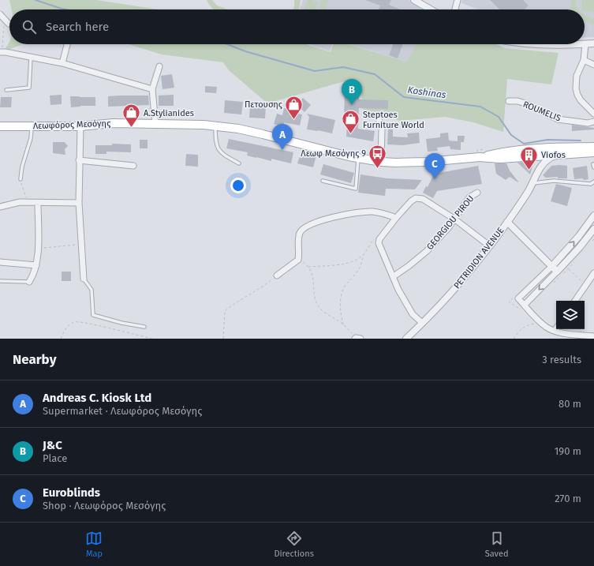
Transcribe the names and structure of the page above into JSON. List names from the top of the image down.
{
  "streets": {
    "main road": ["Λεωφόρος Μεσόγης"],
    "street": ["ROUMELIS", "GEORGIOU PIROU", "PETRIDION AVENUE"]
  },
  "crossings": [
    ["Λεωφόρος Μεσόγης", "PETRIDION AVENUE"]
  ],
  "water": ["Koshinas"],
  "places": {
    "shop": ["Πετουσης", "A.Stylianides", "Steptoes Furniture World"],
    "bus stop": ["Λεωφ Μεσόγης 9"],
    "building": ["Viofos"]
  },
  "page": {
    "search": "Search here",
    "pins": ["B", "A", "C"],
    "heading": ["Nearby", "3 results"],
    "list": [
      {
        "mark": "A",
        "name": "Andreas C. Kiosk Ltd",
        "note": "Supermarket · Λεωφόρος Μεσόγης",
        "value": "80 m"
      },
      {
        "mark": "B",
        "name": "J&C",
        "note": "Place",
        "value": "190 m"
      },
      {
        "mark": "C",
        "name": "Euroblinds",
        "note": "Shop · Λεωφόρος Μεσόγης",
        "value": "270 m"
      }
    ],
    "nav": ["Map", "Directions", "Saved"]
  }
}
